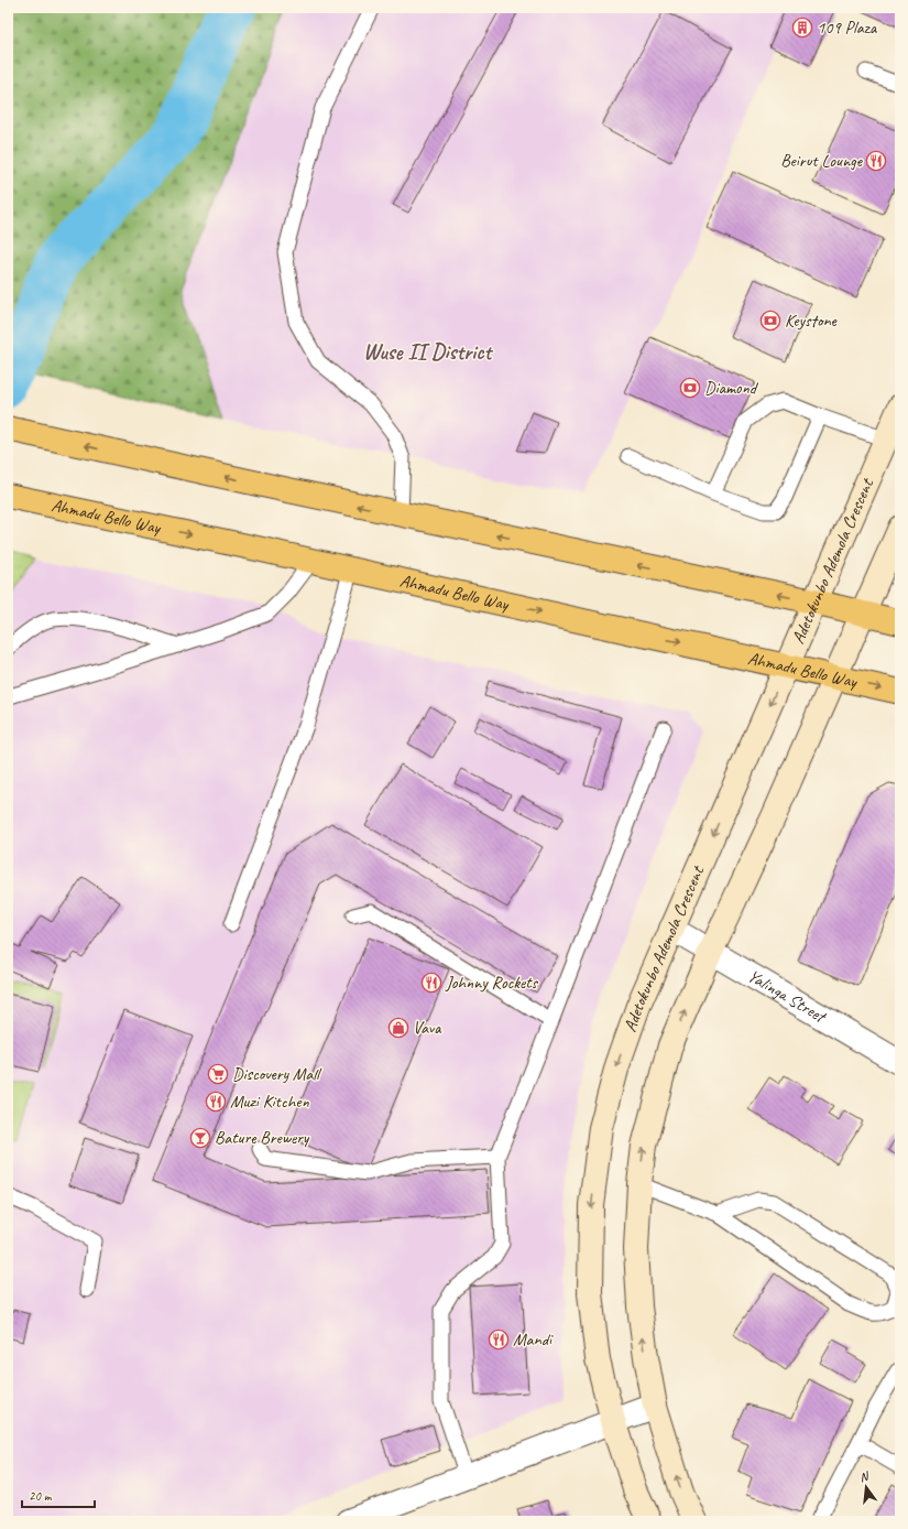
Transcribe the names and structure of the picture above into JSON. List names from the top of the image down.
{
  "streets": {
    "main road": ["Ahmadu Bello Way", "Adetokunbo Ademola Crescent"],
    "street": ["Yalinga Street"]
  },
  "crossings": [
    ["Ahmadu Bello Way", "Adetokunbo Ademola Crescent"],
    ["Adetokunbo Ademola Crescent", "Yalinga Street"]
  ],
  "districts": ["Wuse II District"],
  "places": {
    "building": ["109 Plaza"],
    "restaurant": [
      "Beirut Lounge",
      "Johnny Rockets",
      "Muzi Kitchen",
      "Mandi"
    ],
    "bank": ["Keystone", "Diamond"],
    "shop": ["Vava"],
    "supermarket": ["Discovery Mall"],
    "bar": ["Bature Brewery"]
  },
  "scale_bar": "20 m",
  "north": "top"
}
